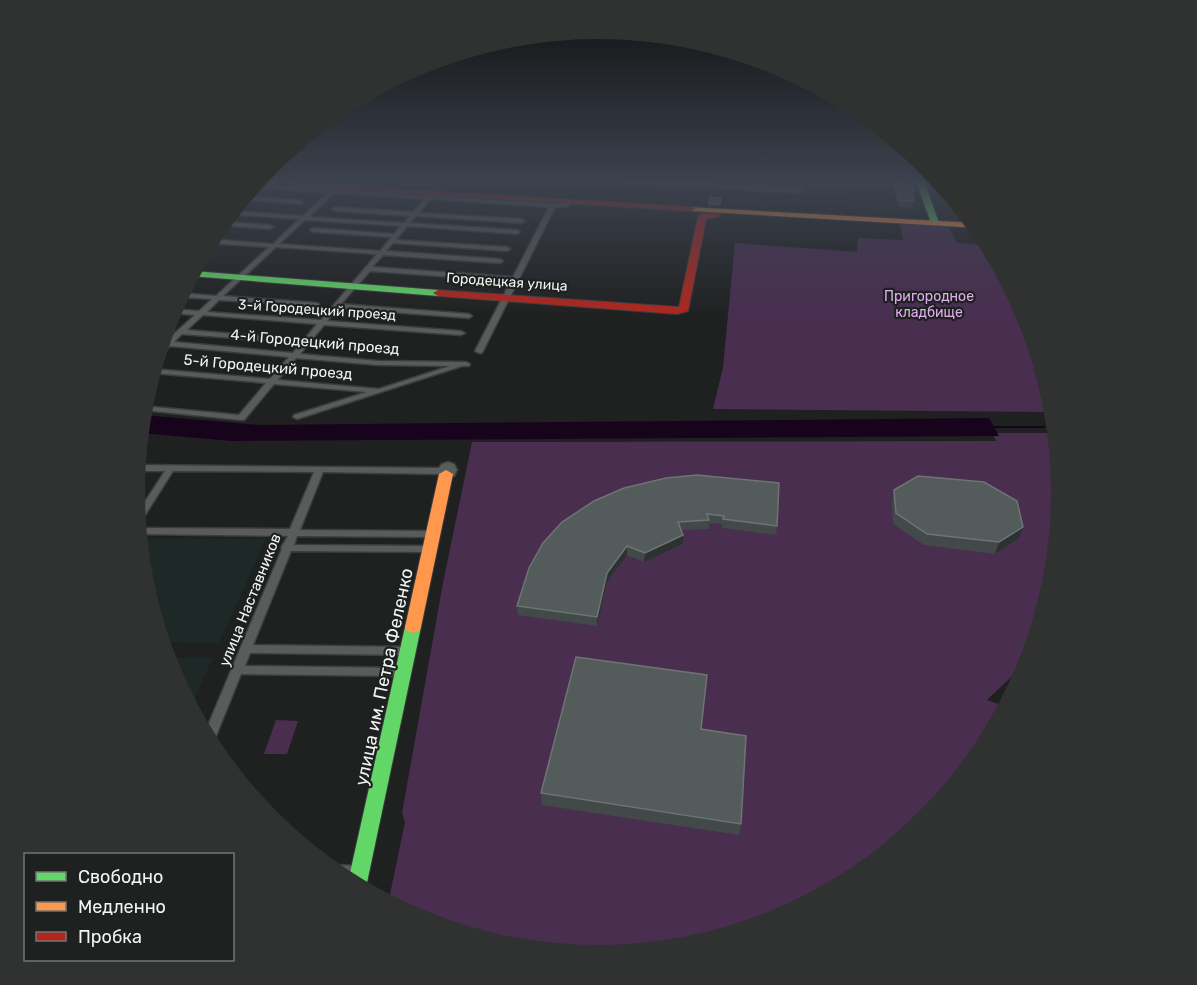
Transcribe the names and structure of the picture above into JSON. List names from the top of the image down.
{
  "streets": {
    "street": [
      "Городецкая улица",
      "3-й Городецкий проезд",
      "4-й Городецкий проезд",
      "5-й Городецкий проезд",
      "улица Наставников",
      "улица им. Петра Феленко"
    ]
  },
  "crossings": [
    ["4-й Городецкий проезд", "5-й Городецкий проезд"]
  ],
  "parks": ["Пригородное кладбище"],
  "legend": ["Свободно", "Медленно", "Пробка"]
}
